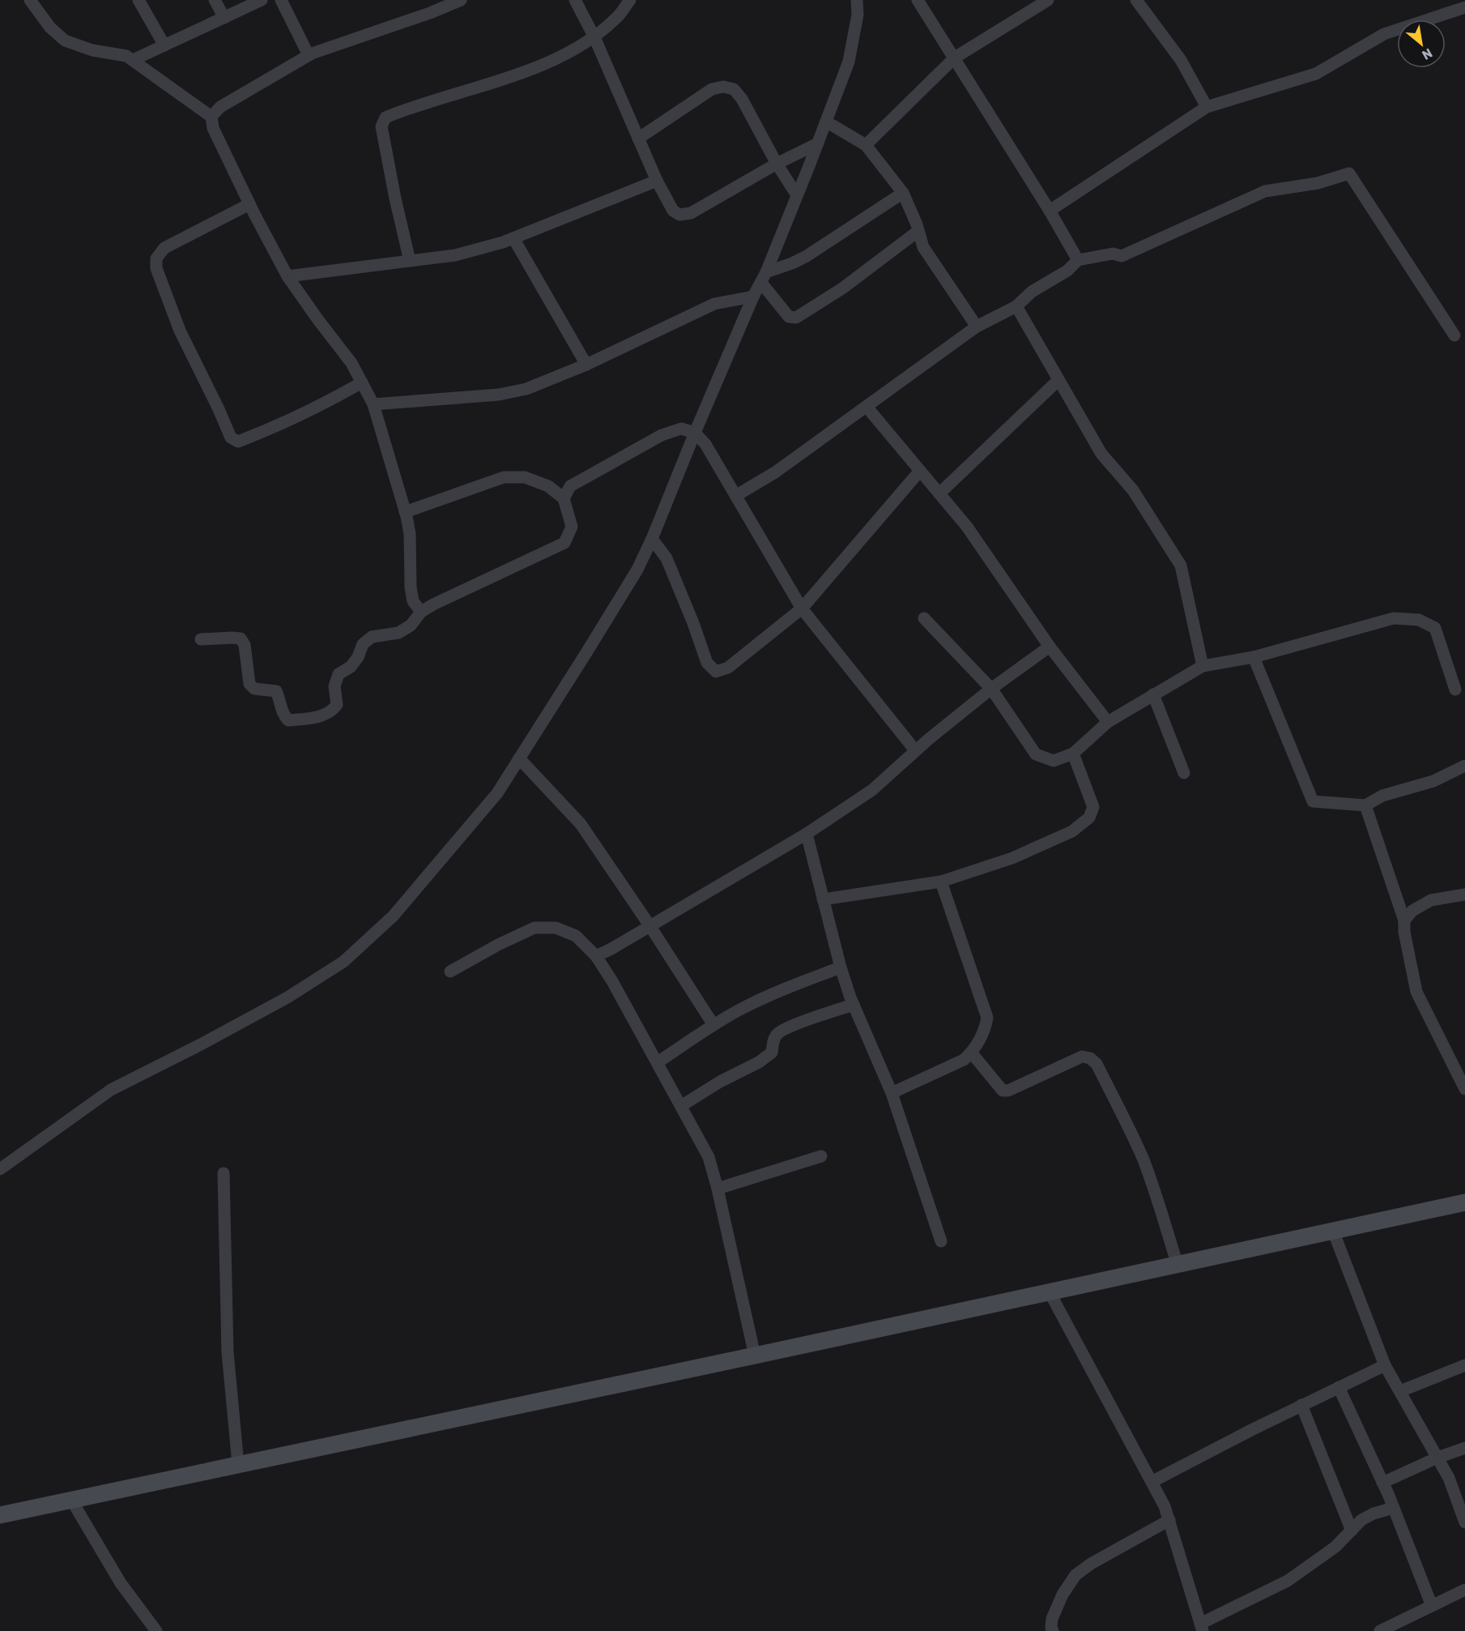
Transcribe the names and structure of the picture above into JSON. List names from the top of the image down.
{
  "north": "bottom right"
}
